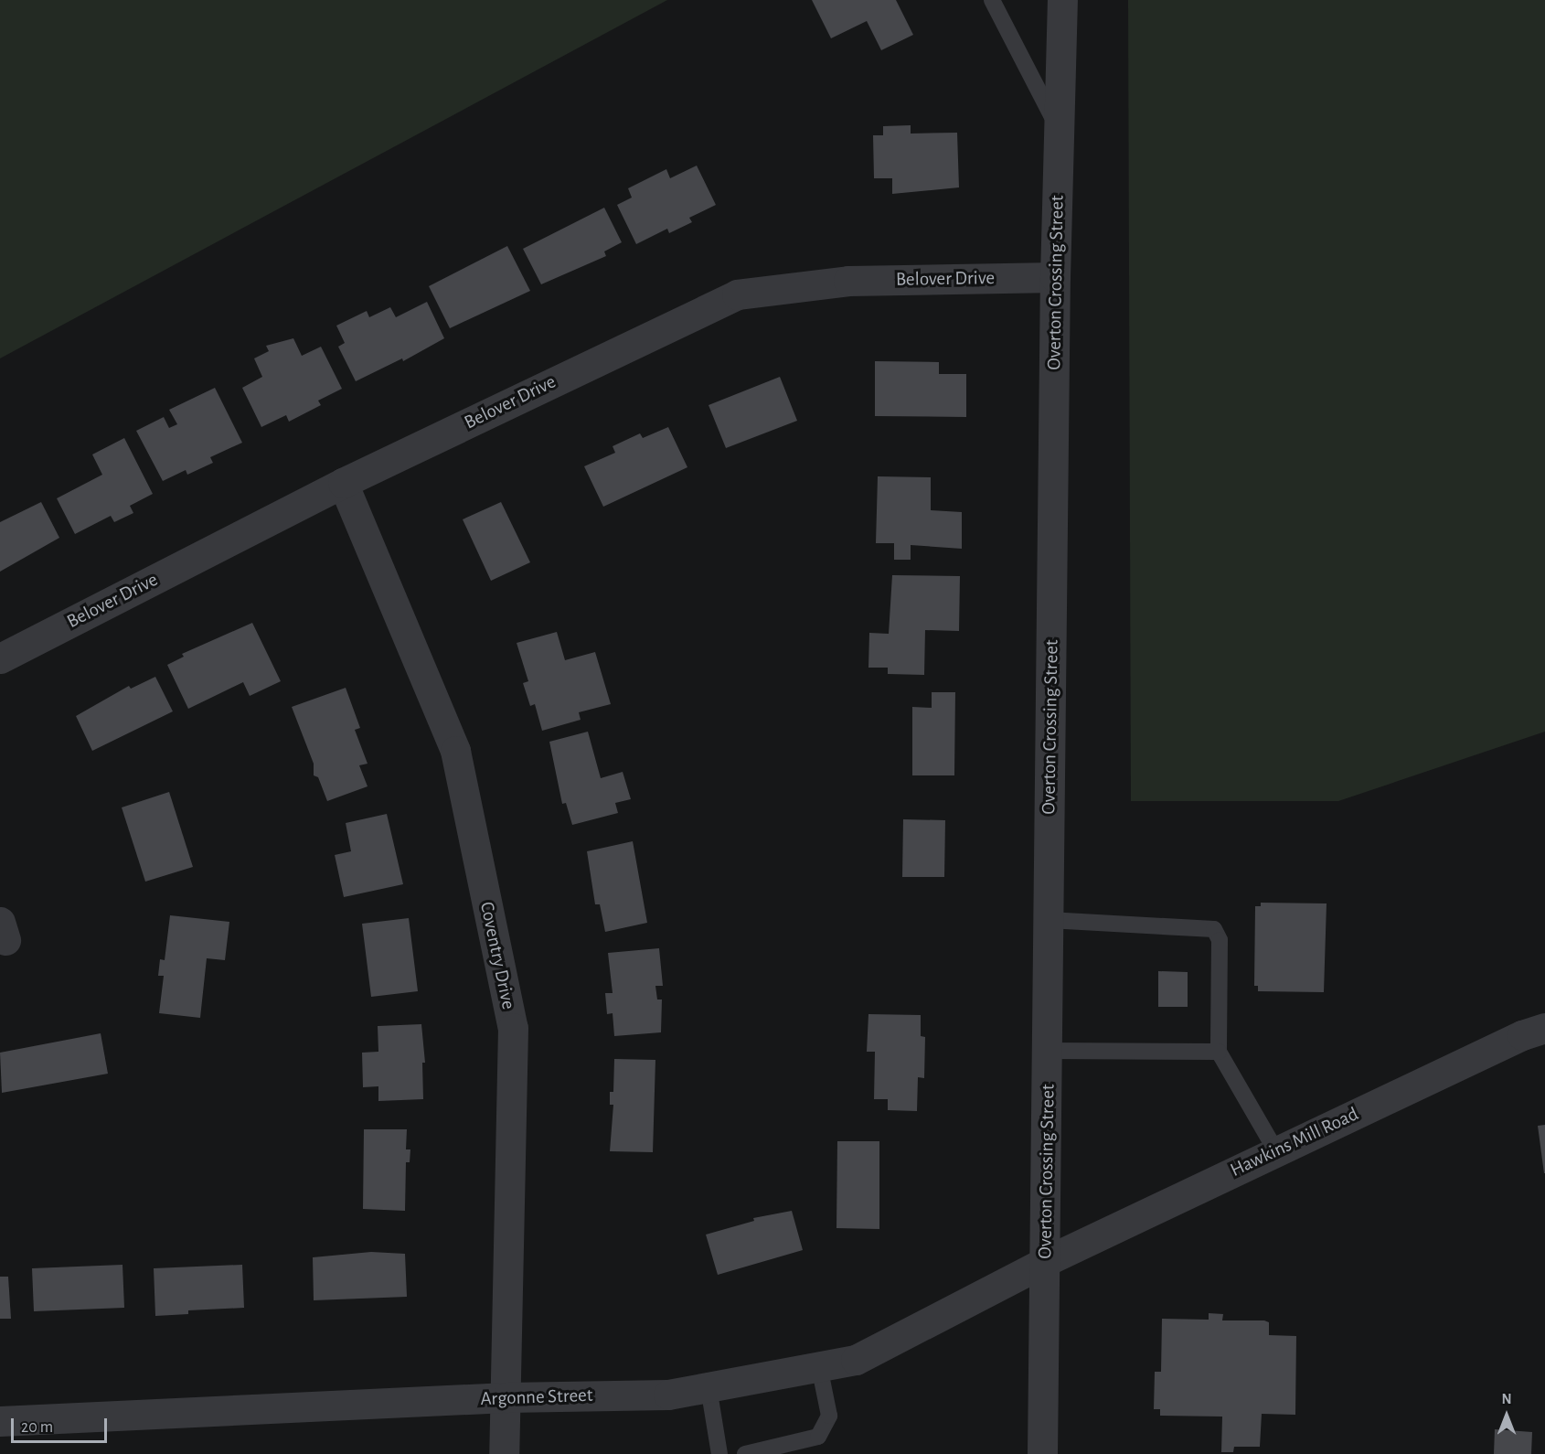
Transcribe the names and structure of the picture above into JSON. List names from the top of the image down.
{
  "streets": {
    "street": [
      "Belover Drive",
      "Overton Crossing Street",
      "Coventry Drive",
      "Hawkins Mill Road",
      "Argonne Street"
    ]
  },
  "crossings": [
    ["Belover Drive", "Overton Crossing Street"],
    ["Belover Drive", "Coventry Drive"],
    ["Overton Crossing Street", "Hawkins Mill Road"],
    ["Overton Crossing Street", "Argonne Street"],
    ["Coventry Drive", "Argonne Street"],
    ["Hawkins Mill Road", "Argonne Street"]
  ],
  "scale_bar": "20 m",
  "north": "top"
}
